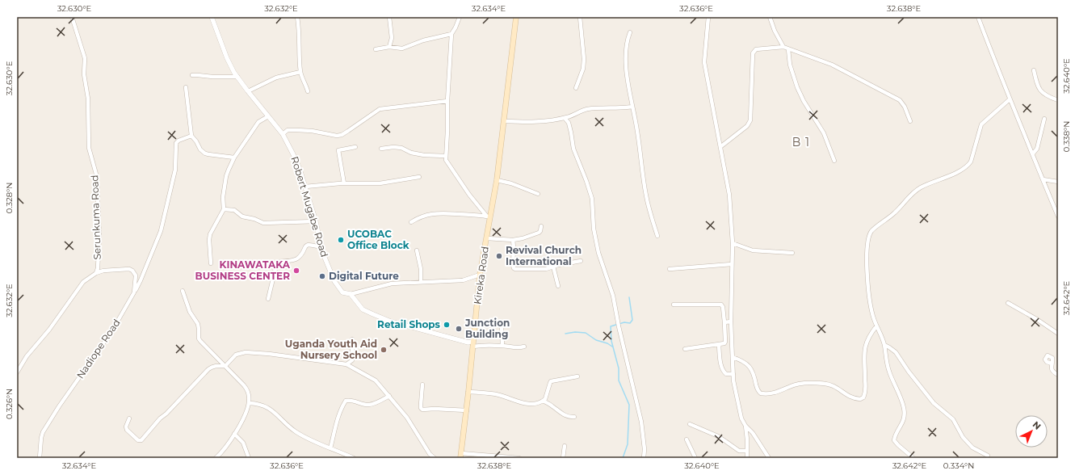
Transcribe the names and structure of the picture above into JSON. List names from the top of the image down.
{
  "streets": {
    "main road": ["Kireka Road"],
    "street": ["Robert Mugabe Road", "Serunkuma Road", "Nadiope Road"]
  },
  "crossings": [
    ["Robert Mugabe Road", "Kireka Road"],
    ["Serunkuma Road", "Nadiope Road"]
  ],
  "districts": ["B 1"],
  "places": [
    "UCOBAC Office Block",
    "Revival Church International",
    "KINAWATAKA BUSINESS CENTER",
    "Digital Future",
    "Retail Shops",
    "Junction Building",
    "Uganda Youth Aid Nursery School"
  ],
  "north": "top right",
  "coordinates": [
    "32.630°E",
    "32.632°E",
    "32.634°E",
    "32.636°E",
    "32.638°E",
    "32.640°E",
    "0.338°N",
    "0.328°N",
    "32.642°E",
    "0.326°N",
    "0.334°N"
  ]
}
